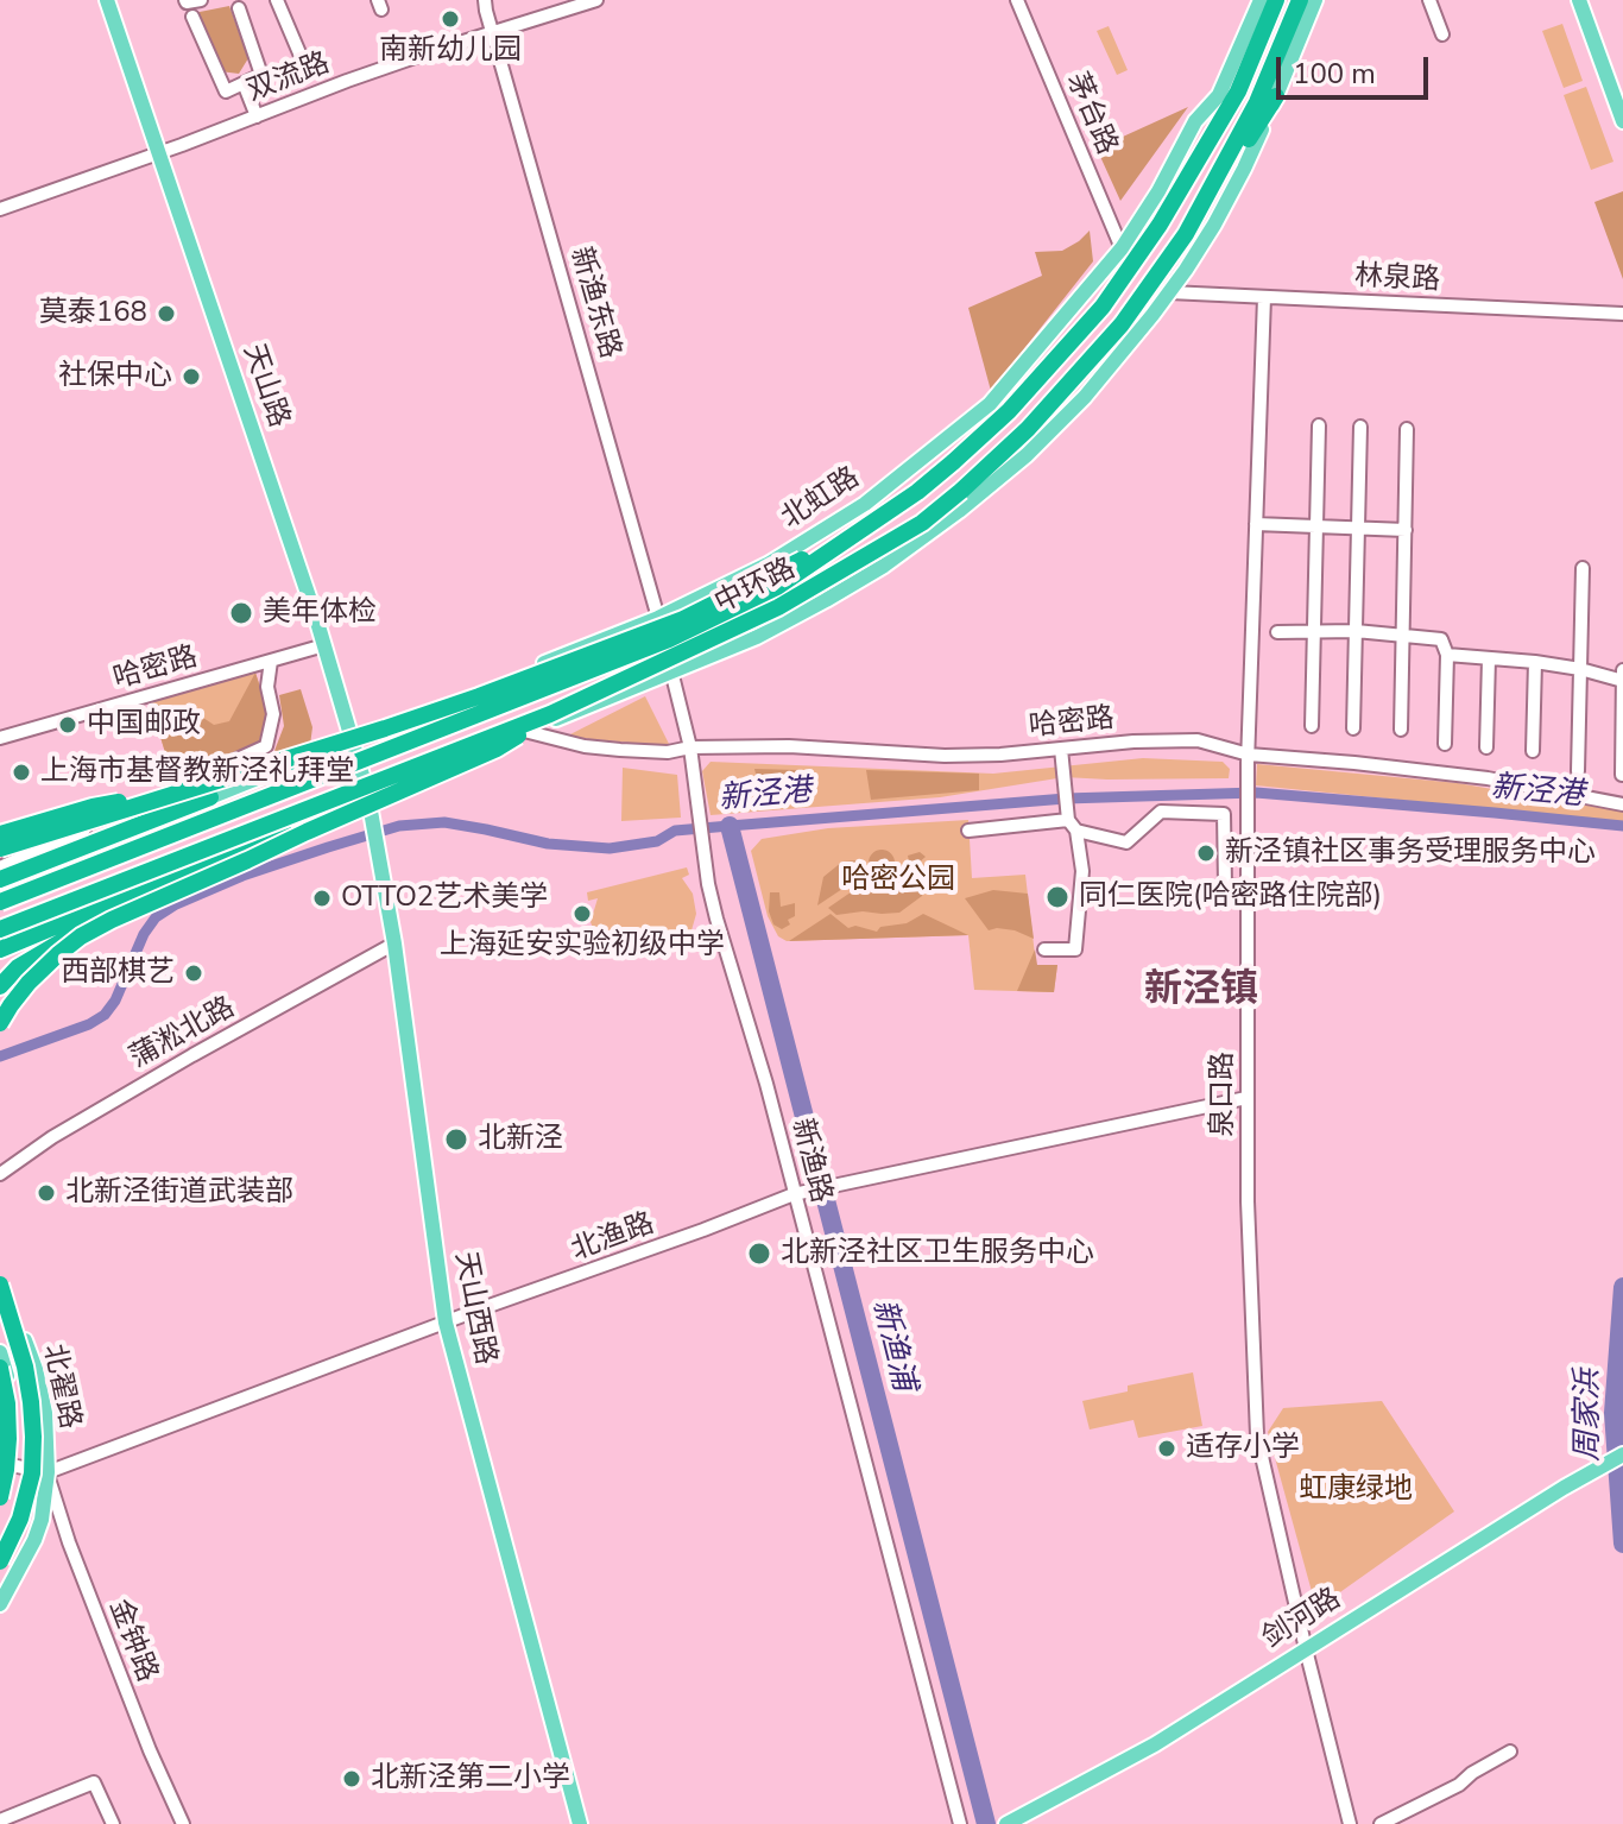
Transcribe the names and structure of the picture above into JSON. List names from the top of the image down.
{
  "streets": {
    "highway": ["中环路"],
    "main road": [
      "天山路",
      "北虹路",
      "天山西路",
      "北翟路",
      "剑河路"
    ],
    "street": [
      "双流路",
      "茅台路",
      "林泉路",
      "新渔东路",
      "哈密路",
      "蒲淞北路",
      "泉口路",
      "新渔路",
      "北渔路",
      "金钟路"
    ]
  },
  "crossings": [
    ["双流路", "新渔东路"],
    ["双流路", "天山路"],
    ["茅台路", "北虹路"],
    ["林泉路", "泉口路"],
    ["新渔东路", "北虹路"],
    ["新渔东路", "新渔路"],
    ["天山路", "北虹路"],
    ["天山路", "哈密路"],
    ["天山路", "天山西路"],
    ["北虹路", "新渔路"],
    ["哈密路", "泉口路"],
    ["哈密路", "新渔路"],
    ["蒲淞北路", "天山西路"],
    ["泉口路", "北渔路"],
    ["泉口路", "剑河路"],
    ["新渔路", "北渔路"],
    ["北渔路", "天山西路"],
    ["北渔路", "北翟路"],
    ["北渔路", "金钟路"],
    ["北翟路", "金钟路"]
  ],
  "districts": ["新泾镇"],
  "water": ["新泾港", "新渔浦", "周家浜"],
  "parks": ["哈密公园", "虹康绿地"],
  "places": [
    "南新幼儿园",
    "莫泰168",
    "社保中心",
    "美年体检",
    "中国邮政",
    "上海市基督教新泾礼拜堂",
    "新泾镇社区事务受理服务中心",
    "同仁医院(哈密路住院部)",
    "OTTO2艺术美学",
    "上海延安实验初级中学",
    "西部棋艺",
    "北新泾",
    "北新泾街道武装部",
    "北新泾社区卫生服务中心",
    "适存小学",
    "北新泾第二小学"
  ],
  "scale_bar": "100 m"
}
